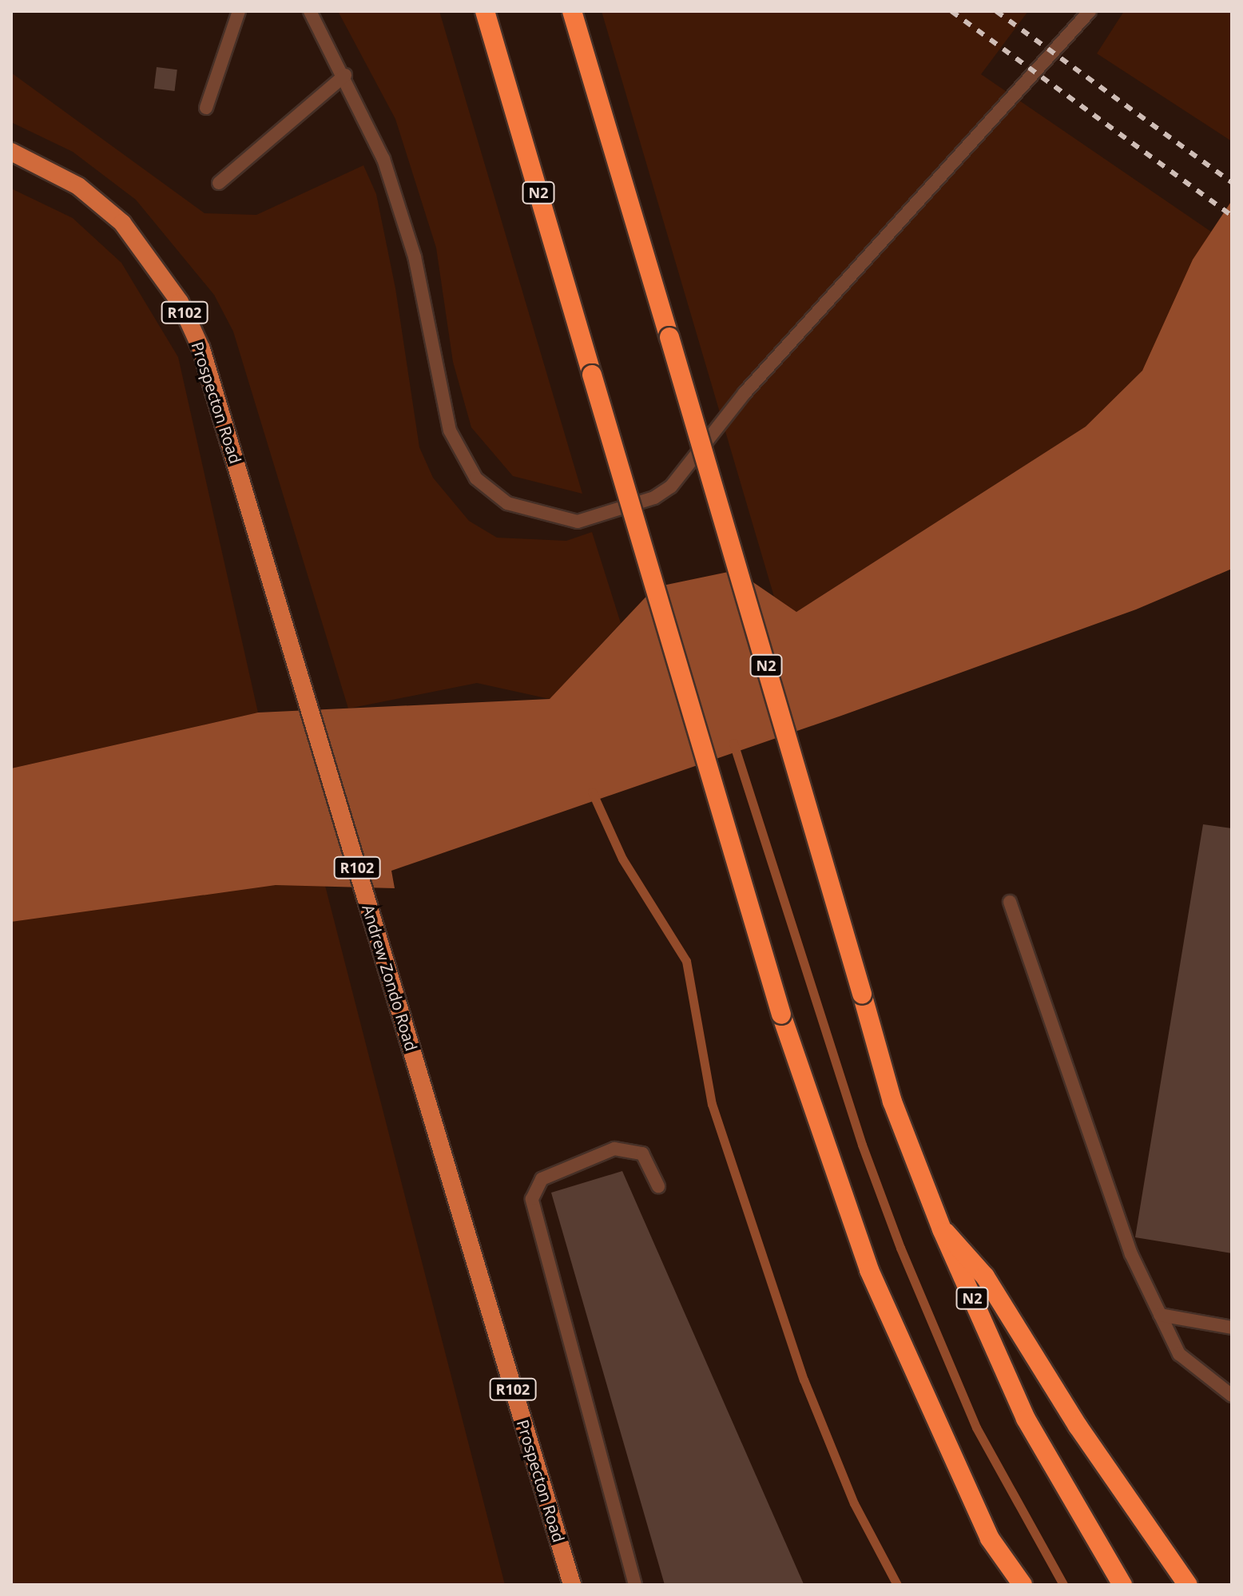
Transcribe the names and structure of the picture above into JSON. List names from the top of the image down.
{
  "streets": {
    "highway": ["N2"],
    "main road": ["R102", "Prospecton Road", "Andrew Zondo Road"]
  },
  "crossings": [
    ["Prospecton Road", "Andrew Zondo Road"]
  ]
}
